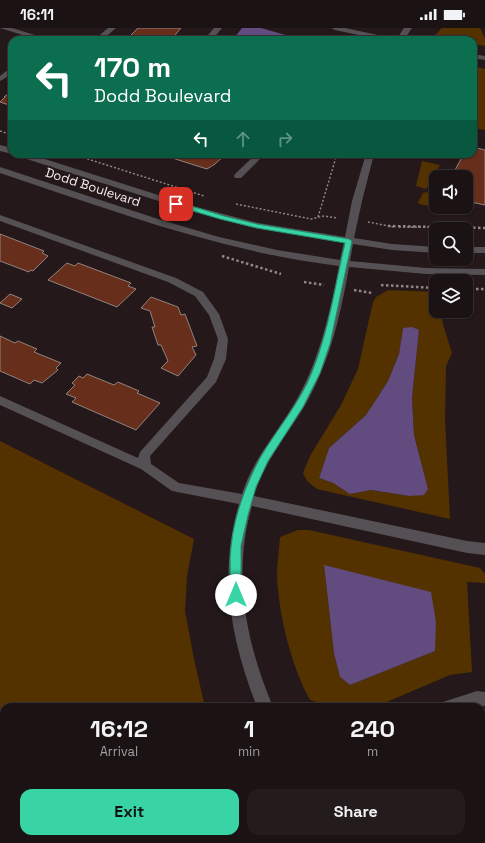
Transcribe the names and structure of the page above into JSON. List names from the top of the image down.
{
  "streets": {
    "street": ["Dodd Boulevard"]
  },
  "page": {
    "status": "16:11",
    "turn": ["170 m", "Dodd Boulevard"],
    "eta": [
      "16:12",
      "Arrival",
      "1",
      "min",
      "240",
      "m"
    ],
    "buttons": ["Exit", "Share"]
  }
}
